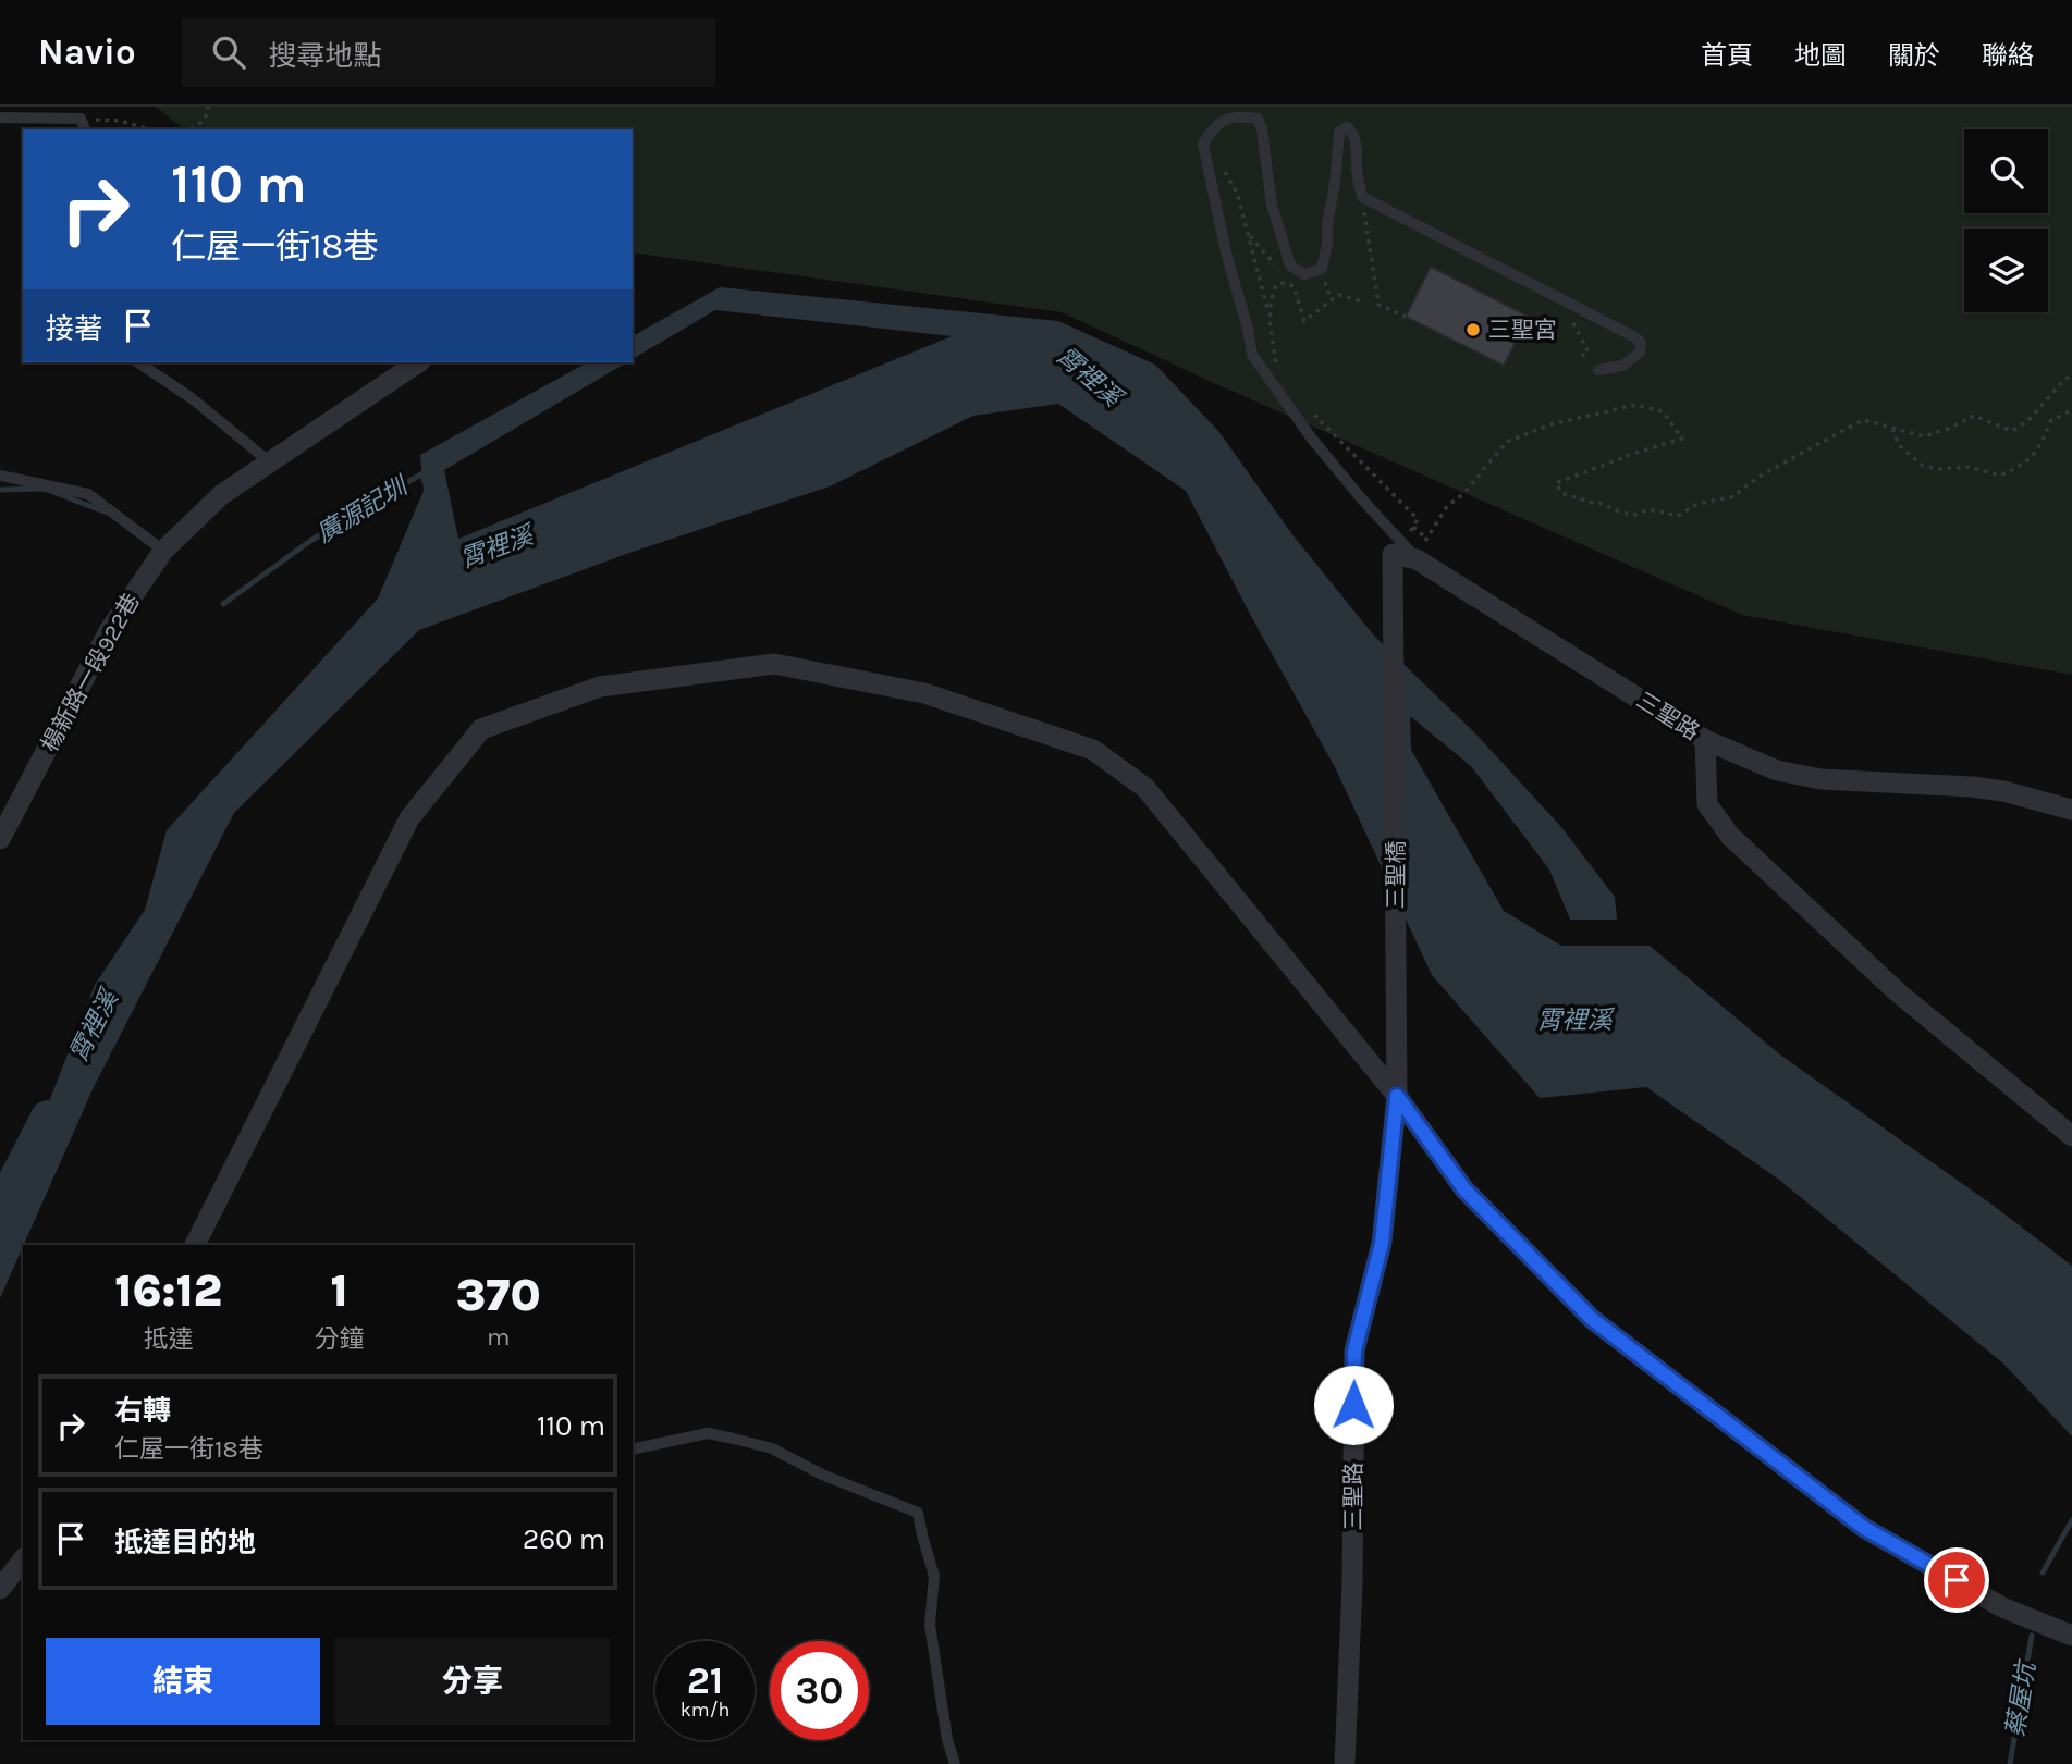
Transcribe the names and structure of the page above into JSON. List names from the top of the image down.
{
  "streets": {
    "street": ["楊新路一段922巷", "三聖路", "三聖橋"]
  },
  "crossings": [
    ["三聖路", "三聖橋"]
  ],
  "water": ["霄裡溪", "廣源記圳", "蔡屋坑"],
  "places": ["三聖宮"],
  "page": {
    "header": "Navio",
    "search": "搜尋地點",
    "nav": [
      "首頁",
      "地圖",
      "關於",
      "聯絡"
    ],
    "turn": ["110 m", "仁屋一街18巷"],
    "then": "接著",
    "eta": [
      "16:12",
      "抵達",
      "1",
      "分鐘",
      "370",
      "m"
    ],
    "list": [
      {
        "name": "右轉",
        "note": "仁屋一街18巷",
        "value": "110 m"
      },
      {
        "name": "抵達目的地",
        "value": "260 m"
      }
    ],
    "buttons": ["結束", "分享"],
    "speed": "21 km/h",
    "limit": "30"
  }
}
